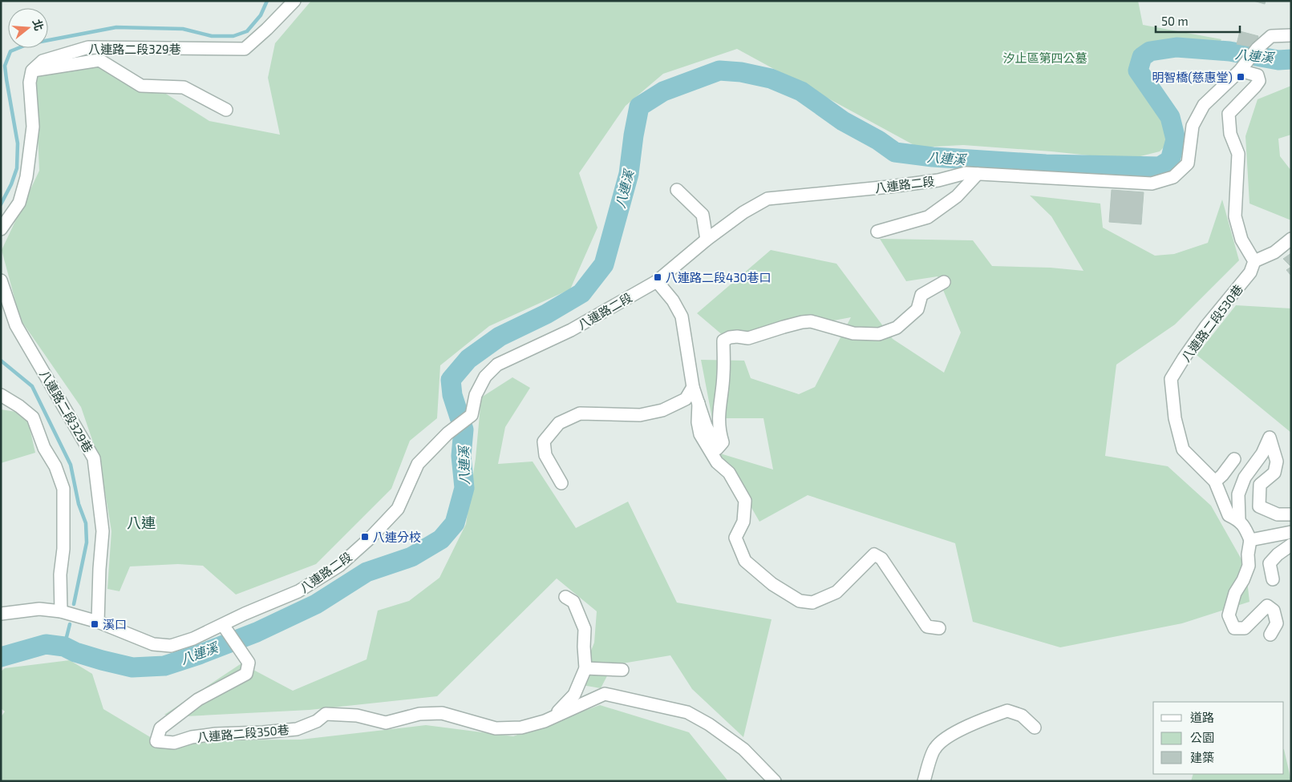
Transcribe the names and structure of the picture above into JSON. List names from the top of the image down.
{
  "streets": {
    "street": [
      "八連路二段329巷",
      "八連路二段",
      "八連路二段530巷",
      "八連路二段350巷"
    ]
  },
  "crossings": [
    ["八連路二段329巷", "八連路二段"],
    ["八連路二段", "八連路二段350巷"]
  ],
  "districts": ["八連"],
  "water": ["八連溪"],
  "parks": ["汐止區第四公墓"],
  "places": {
    "transit": [
      "明智橋(慈惠堂)",
      "八連路二段430巷口",
      "八連分校",
      "溪口"
    ]
  },
  "legend": ["道路", "公園", "建築"],
  "scale_bar": "50 m",
  "north": "right"
}
